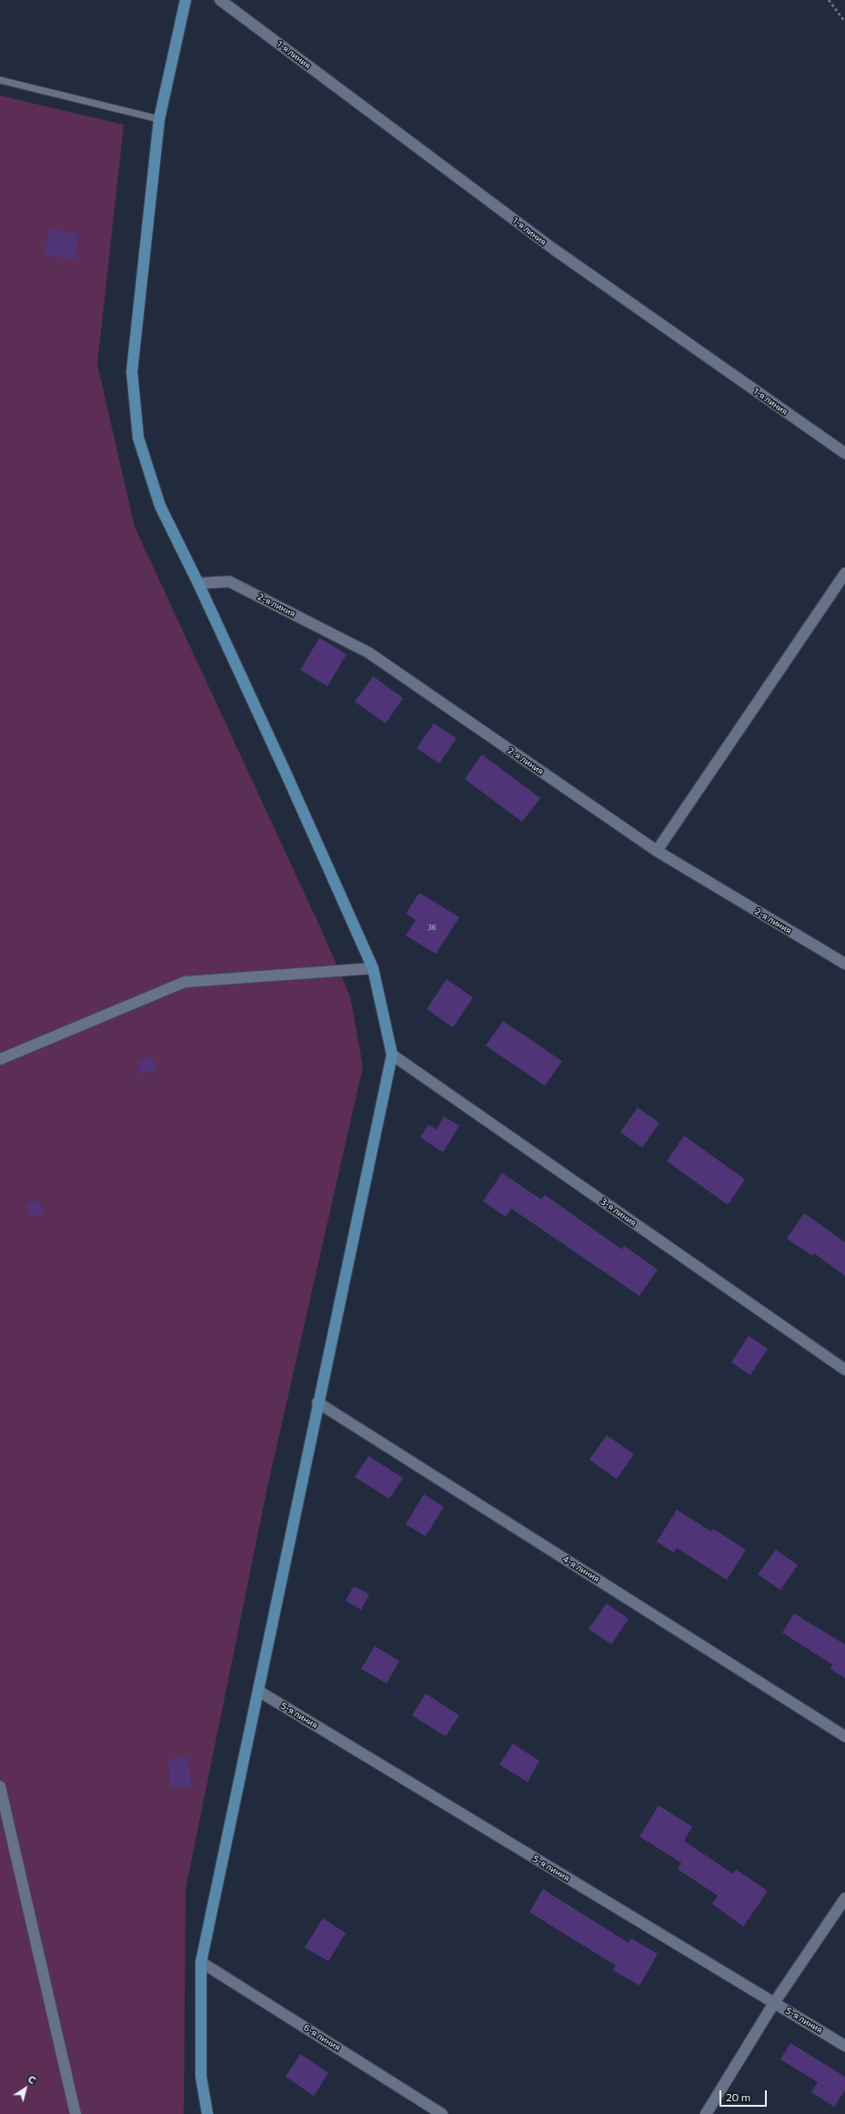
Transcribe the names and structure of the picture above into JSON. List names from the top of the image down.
{
  "streets": {
    "street": [
      "1-я линия",
      "2-я линия",
      "3-я линия",
      "4-я линия",
      "5-я линия",
      "6-я линия"
    ]
  },
  "house_numbers": ["36"],
  "scale_bar": "20 m",
  "north": "top right"
}
